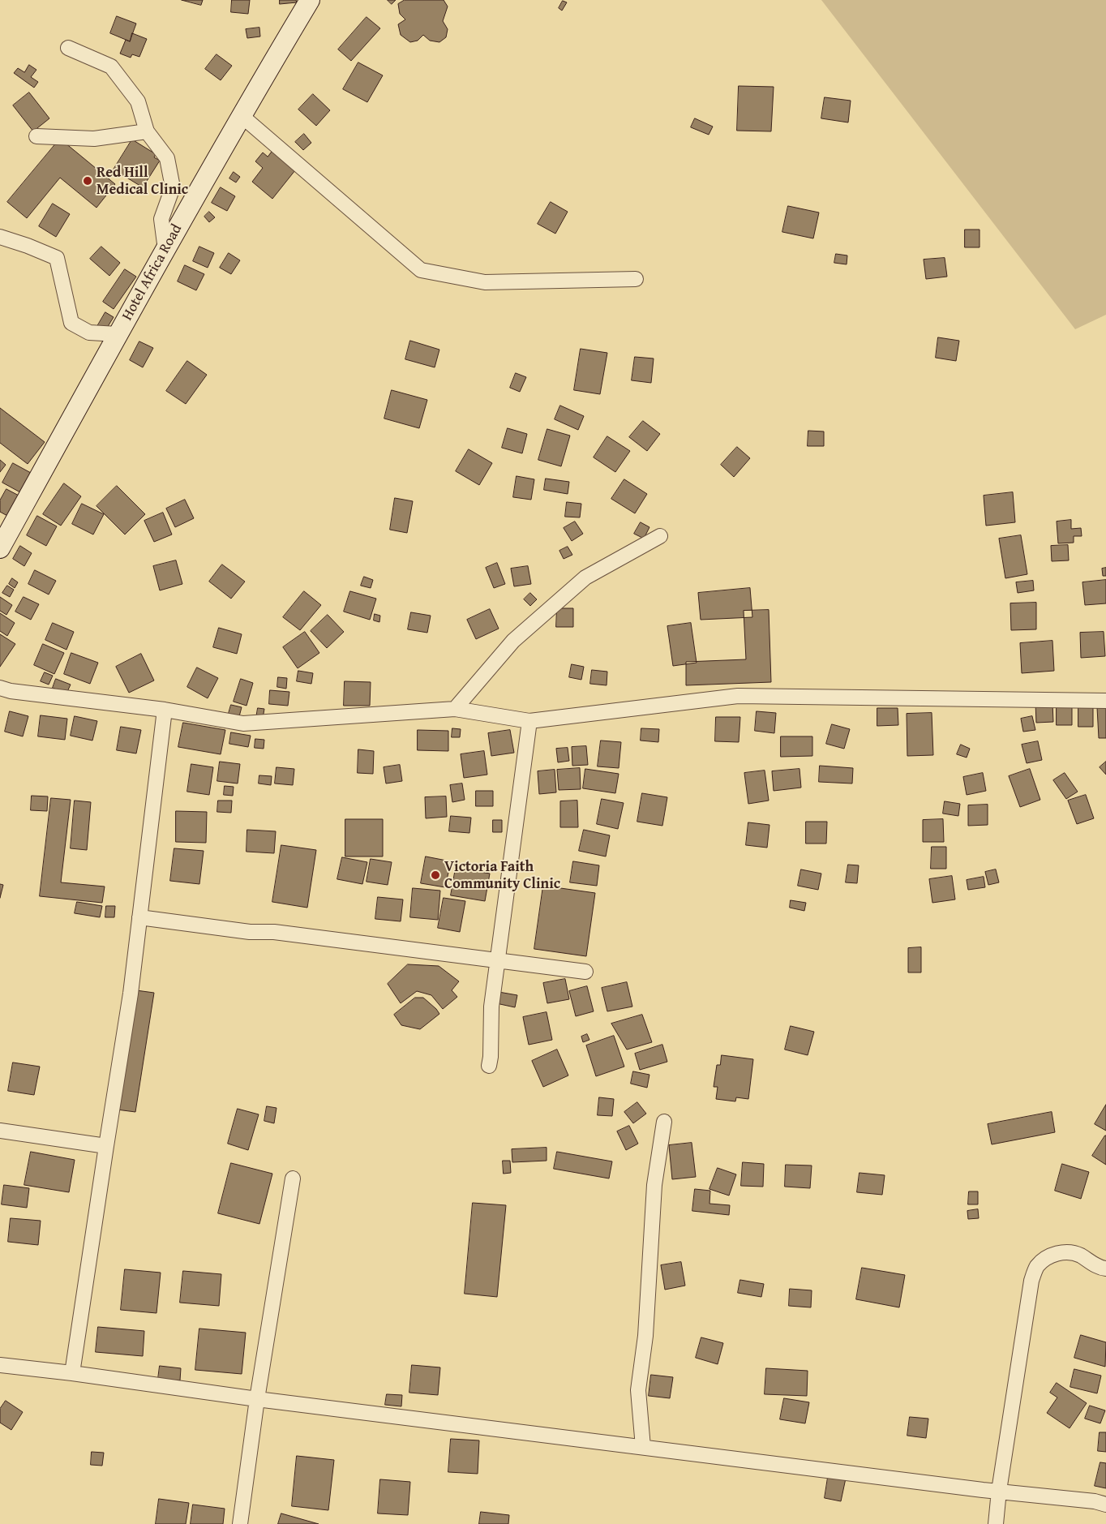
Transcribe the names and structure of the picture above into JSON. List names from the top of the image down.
{
  "streets": {
    "street": ["Hotel Africa Road"]
  },
  "places": ["Red Hill Medical Clinic", "Victoria Faith Community Clinic"]
}
